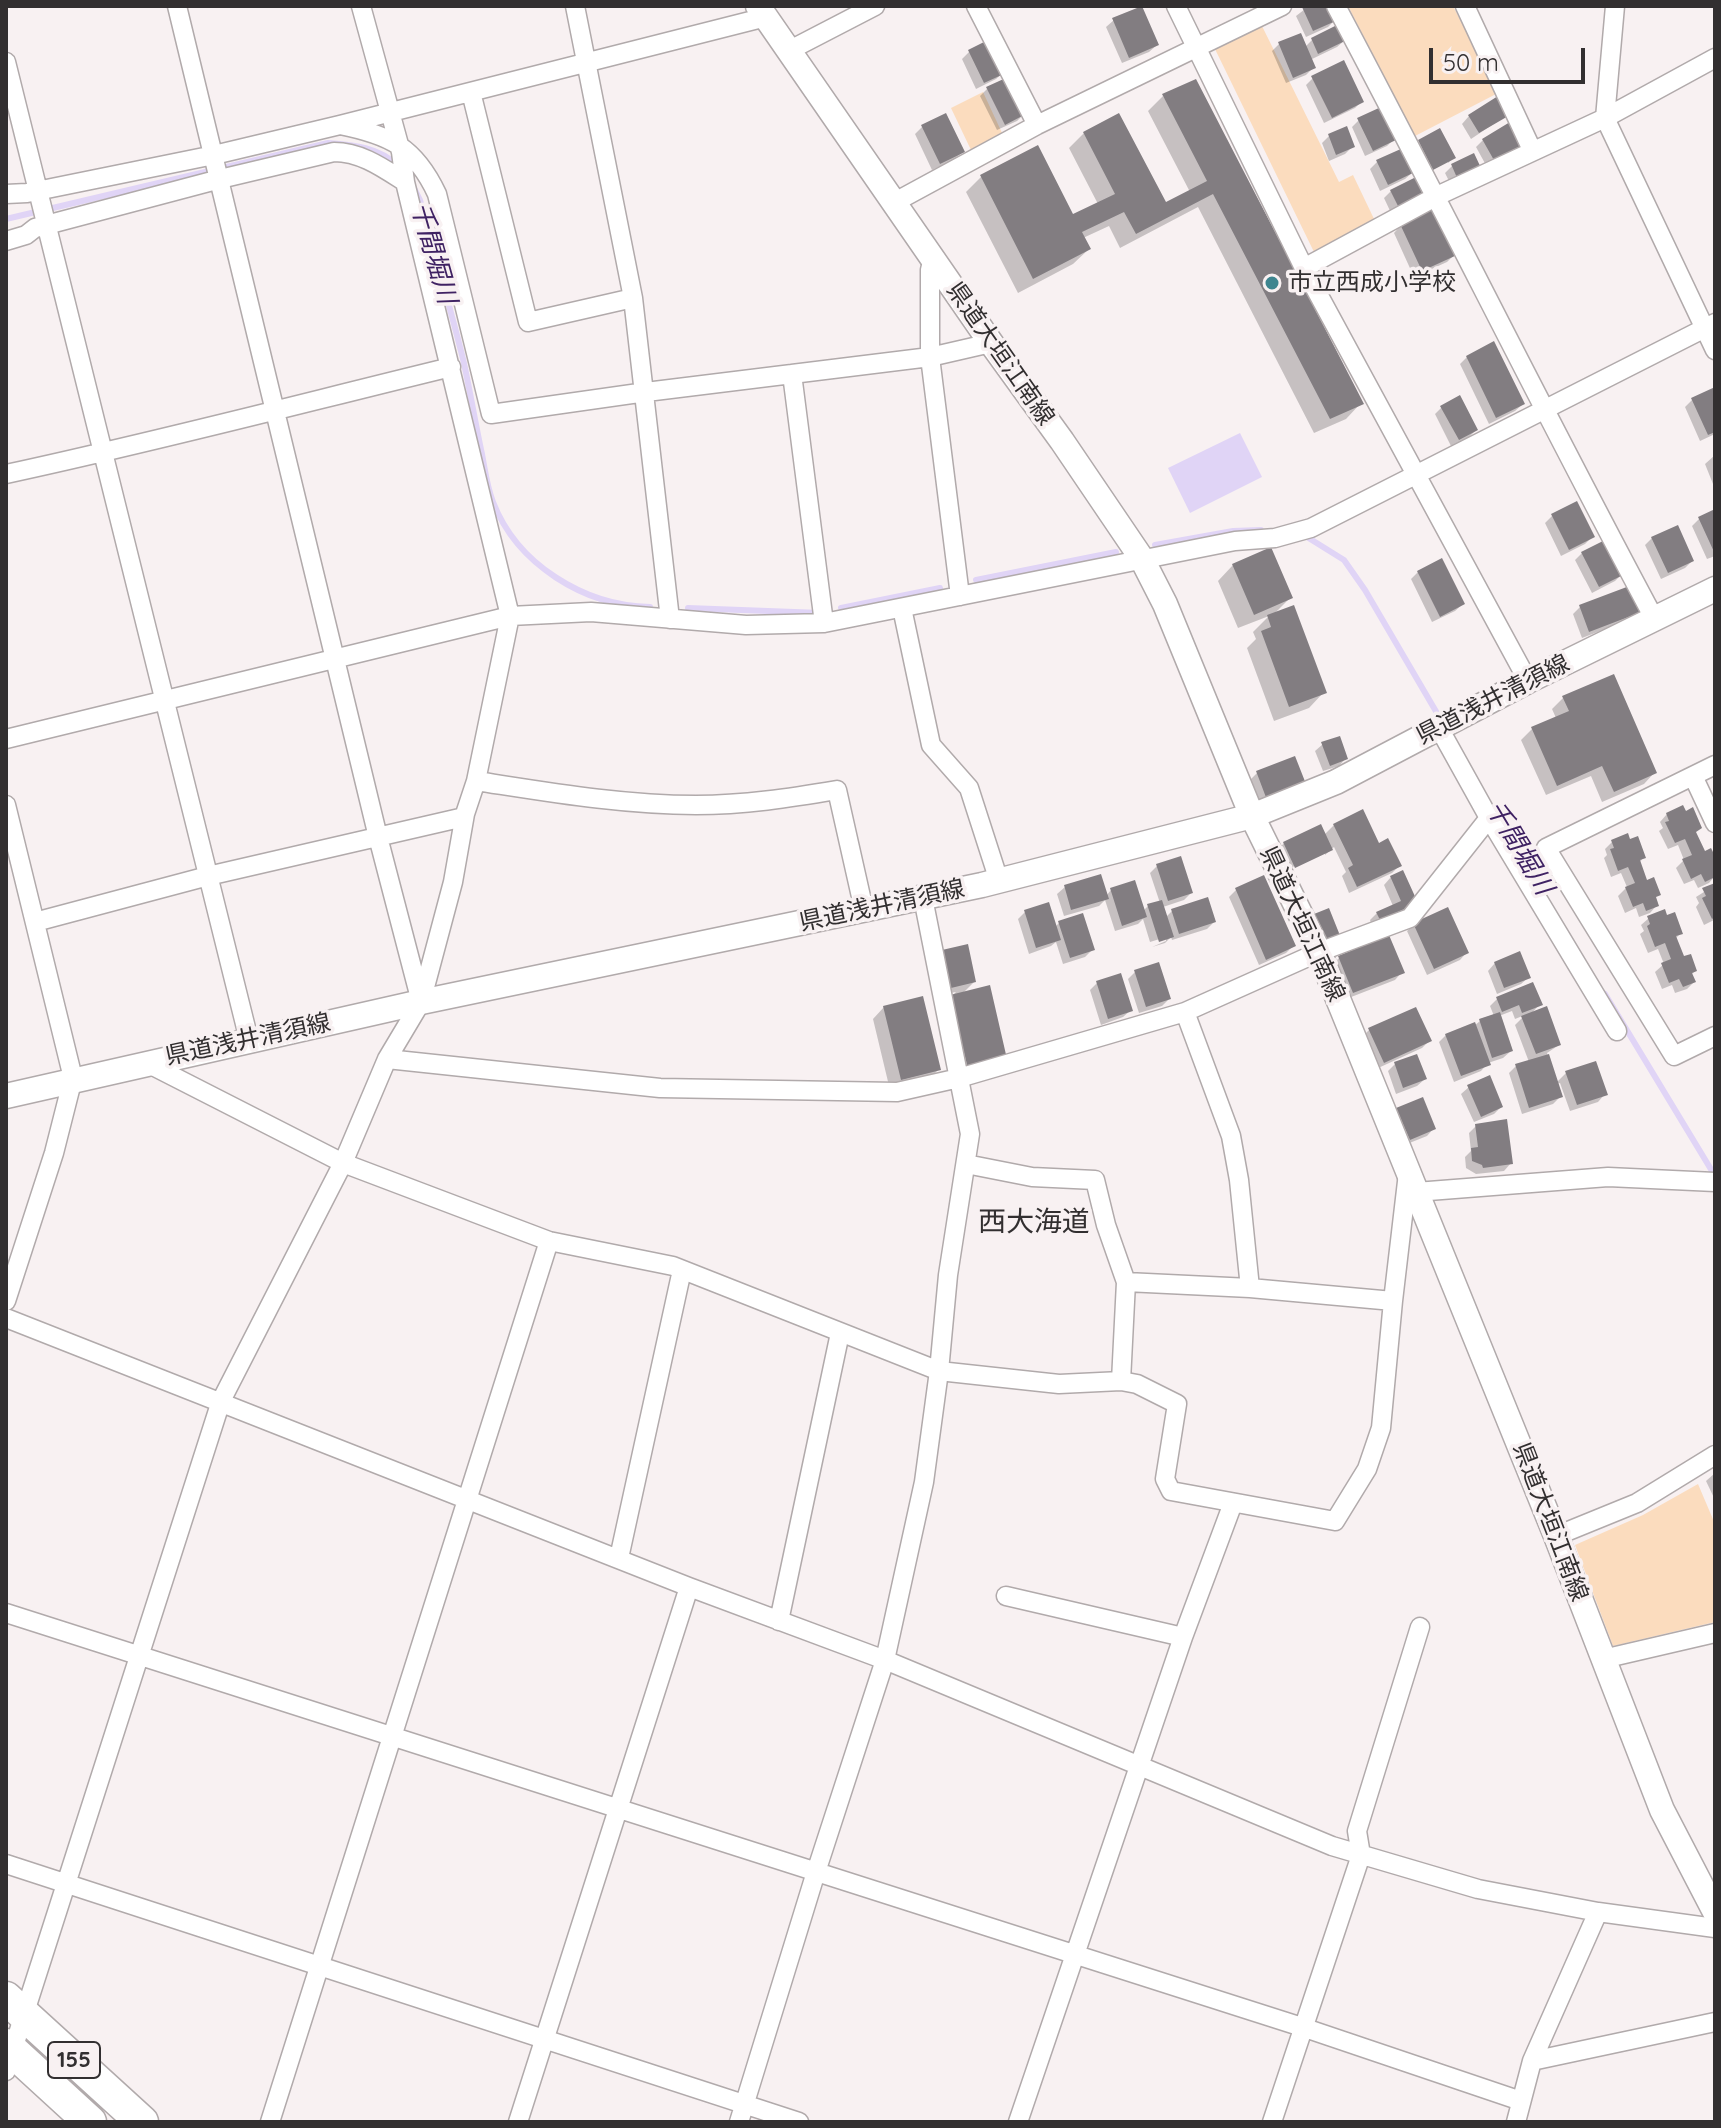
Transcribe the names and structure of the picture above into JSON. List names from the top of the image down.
{
  "streets": {
    "highway": ["155"],
    "main road": ["県道大垣江南線", "県道浅井清須線"]
  },
  "crossings": [
    ["県道大垣江南線", "県道浅井清須線"]
  ],
  "districts": ["西大海道"],
  "water": ["千間堀川"],
  "places": ["市立西成小学校"],
  "scale_bar": "50 m"
}
